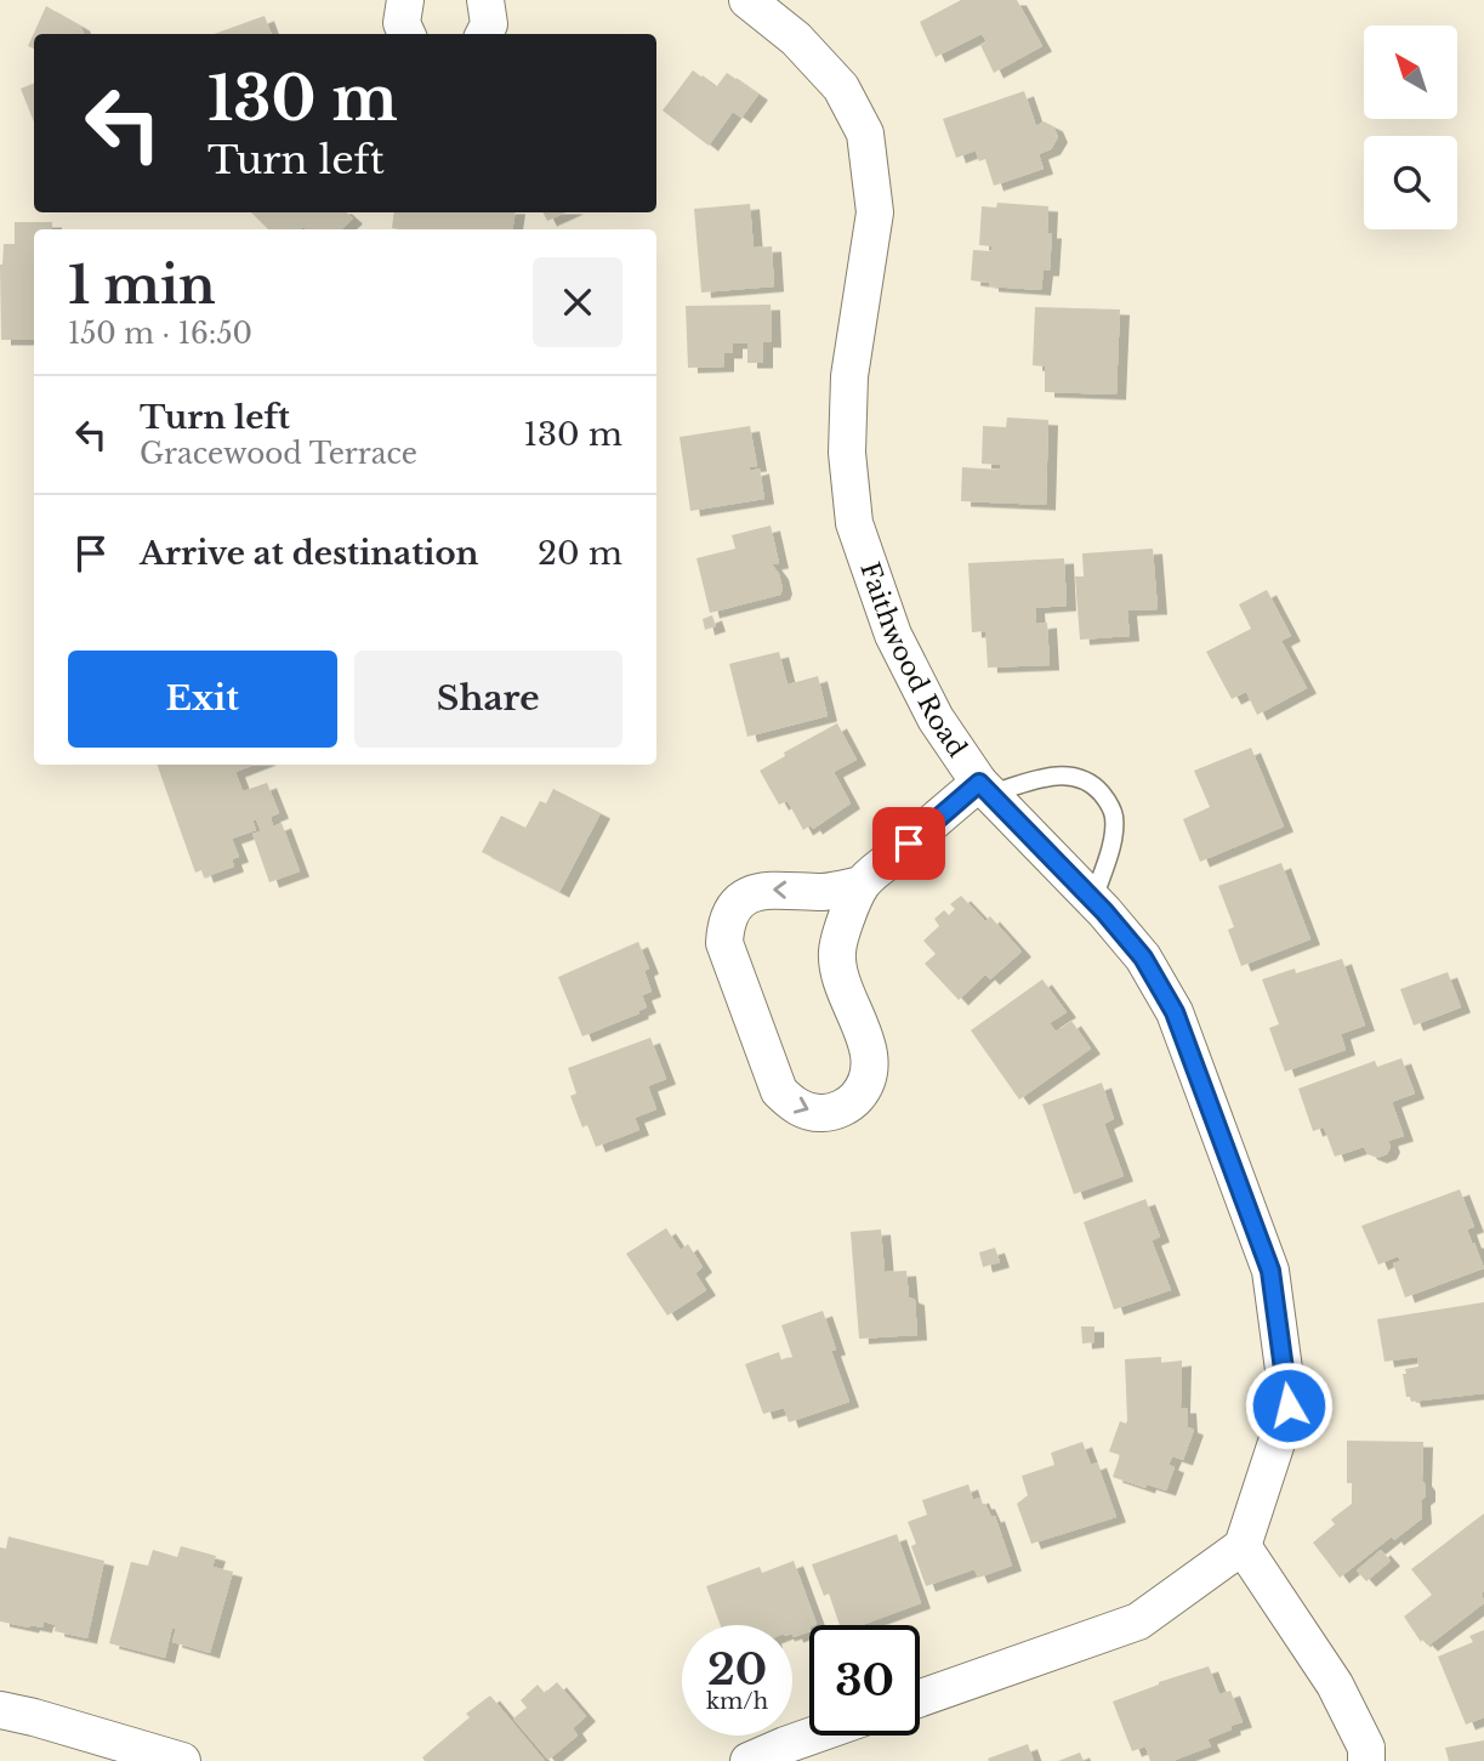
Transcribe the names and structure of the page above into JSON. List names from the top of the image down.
{
  "streets": {
    "street": ["Faithwood Road"]
  },
  "north": "top left",
  "page": {
    "turn": ["130 m", "Turn left"],
    "heading": ["1 min", "150 m · 16:50"],
    "list": [
      {
        "name": "Turn left",
        "note": "Gracewood Terrace",
        "value": "130 m"
      },
      {
        "name": "Arrive at destination",
        "value": "20 m"
      }
    ],
    "buttons": ["Exit", "Share"],
    "speed": "20 km/h",
    "limit": "30"
  }
}
